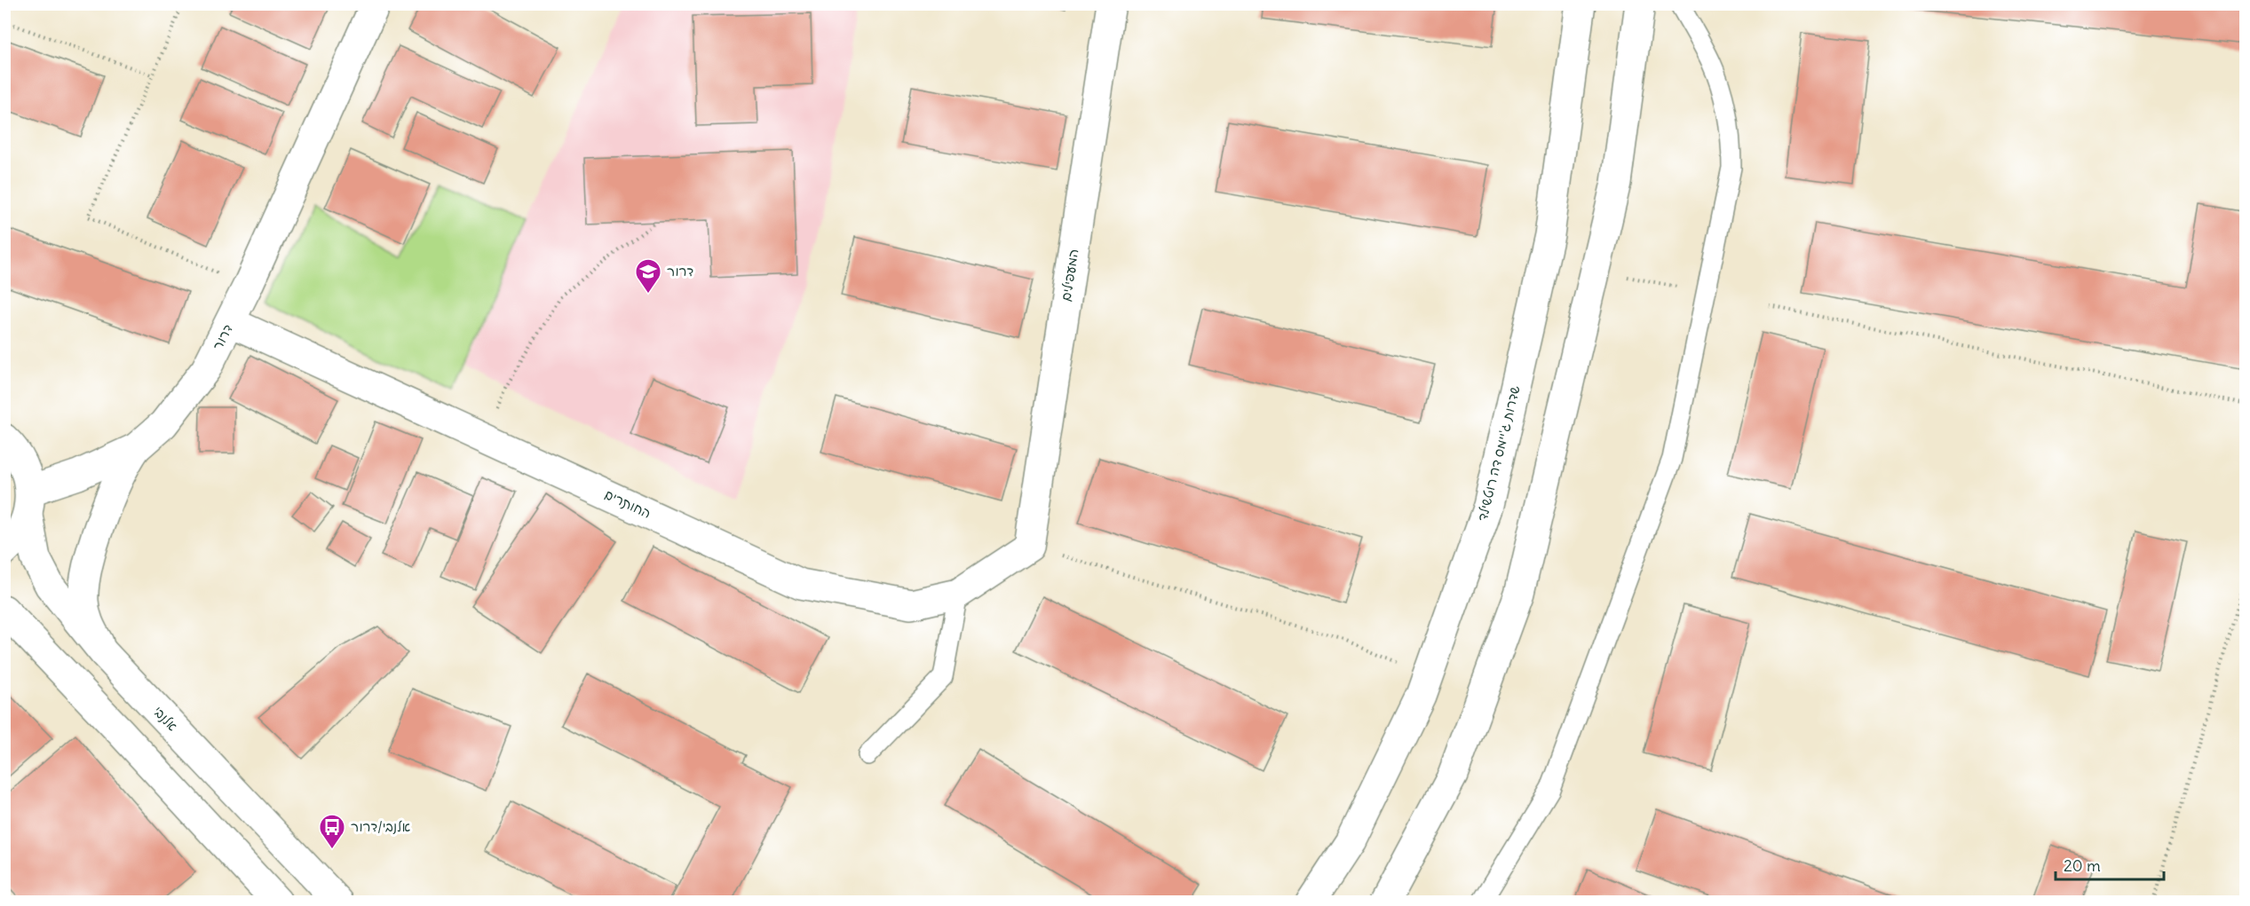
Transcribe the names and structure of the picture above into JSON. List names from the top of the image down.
{
  "streets": {
    "street": [
      "המעפילים",
      "דרור",
      "שדרות ג'יימס דה רוטשילד",
      "החותרים",
      "אלנבי"
    ]
  },
  "crossings": [
    ["המעפילים", "החותרים"],
    ["דרור", "החותרים"],
    ["דרור", "אלנבי"]
  ],
  "places": {
    "school or university": ["דרור"],
    "bus stop": ["אלנבי/דרור"]
  },
  "scale_bar": "20 m"
}
